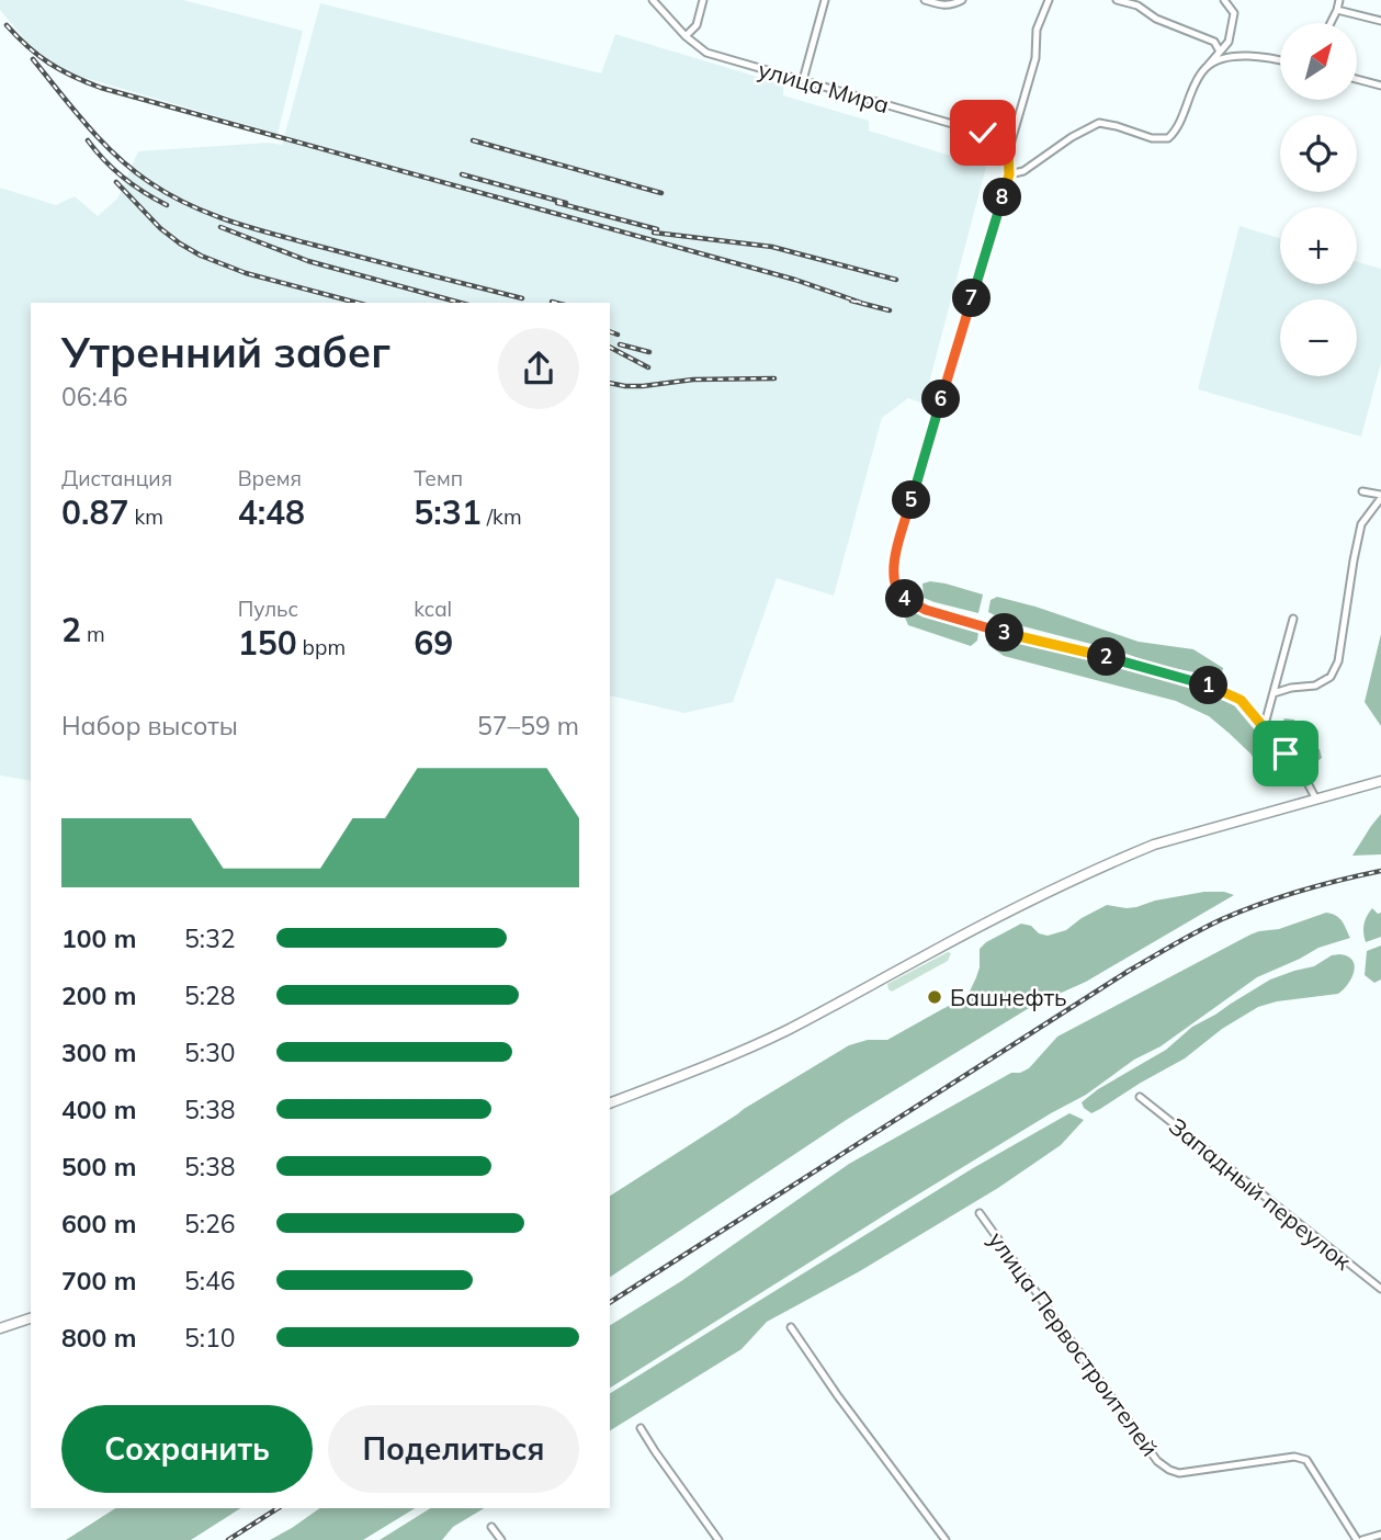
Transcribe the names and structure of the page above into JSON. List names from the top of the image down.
{
  "streets": {
    "street": ["улица Мира", "Западный переулок", "улица Первостроителей"]
  },
  "places": ["Башнефть"],
  "north": "top right",
  "page": {
    "map_buttons": ["+", "−"],
    "pins": [
      "8",
      "7",
      "6",
      "5",
      "4",
      "3",
      "2",
      "1"
    ],
    "heading": ["Утренний забег", "06:46"],
    "stats": [
      ["Дистанция", "0.87 km"],
      ["Время", "4:48"],
      ["Темп", "5:31 /km"],
      ["2 m"],
      ["Пульс", "150 bpm"],
      ["kcal", "69"]
    ],
    "chart": ["Набор высоты", "57–59 m"],
    "list": [
      {
        "name": "100 m",
        "note": "5:32"
      },
      {
        "name": "200 m",
        "note": "5:28"
      },
      {
        "name": "300 m",
        "note": "5:30"
      },
      {
        "name": "400 m",
        "note": "5:38"
      },
      {
        "name": "500 m",
        "note": "5:38"
      },
      {
        "name": "600 m",
        "note": "5:26"
      },
      {
        "name": "700 m",
        "note": "5:46"
      },
      {
        "name": "800 m",
        "note": "5:10"
      }
    ],
    "buttons": ["Сохранить", "Поделиться"]
  }
}
